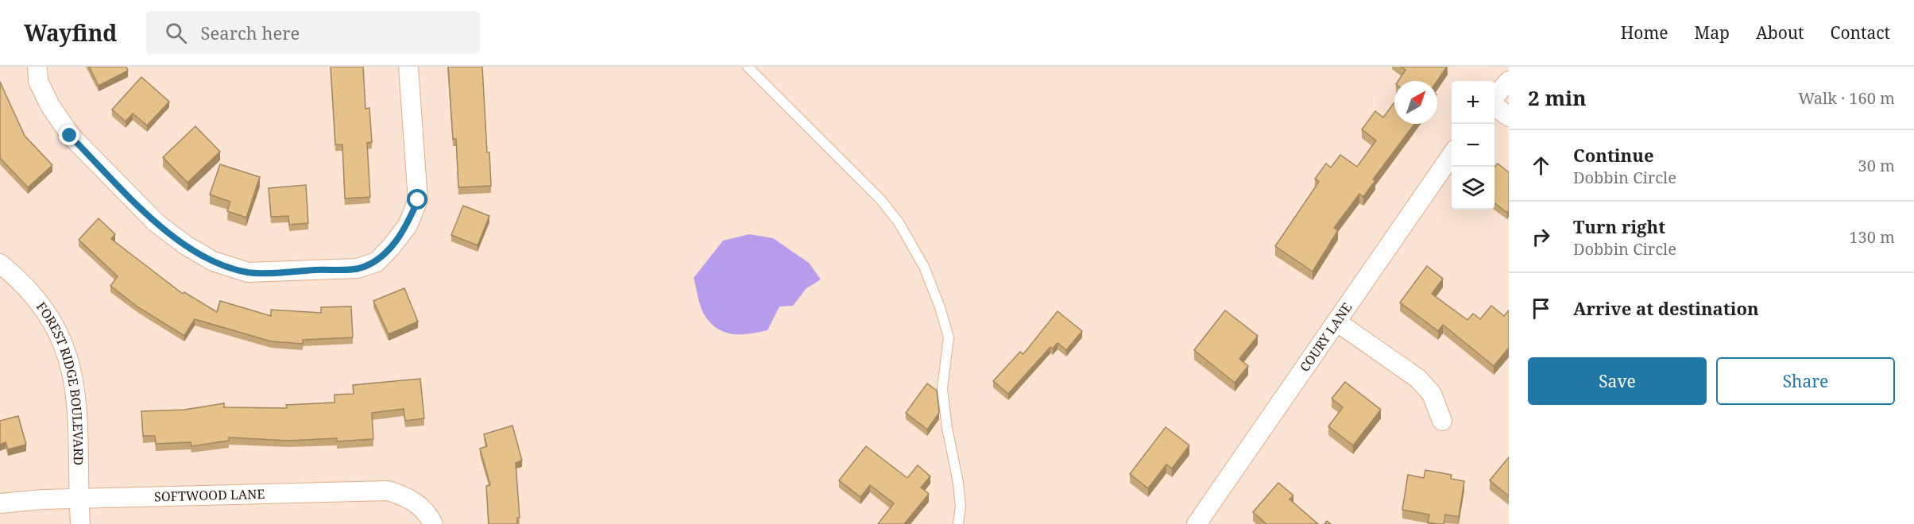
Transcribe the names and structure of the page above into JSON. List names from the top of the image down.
{
  "streets": {
    "street": ["COURY LANE", "FOREST RIDGE BOULEVARD", "SOFTWOOD LANE"]
  },
  "crossings": [
    ["FOREST RIDGE BOULEVARD", "SOFTWOOD LANE"]
  ],
  "north": "top right",
  "page": {
    "header": "Wayfind",
    "search": "Search here",
    "nav": [
      "Home",
      "Map",
      "About",
      "Contact"
    ],
    "heading": ["2 min", "Walk · 160 m"],
    "map_buttons": ["+", "−"],
    "list": [
      ["Continue", "Dobbin Circle", "30 m"],
      ["Turn right", "Dobbin Circle", "130 m"],
      "Arrive at destination"
    ],
    "buttons": ["Save", "Share"]
  }
}
